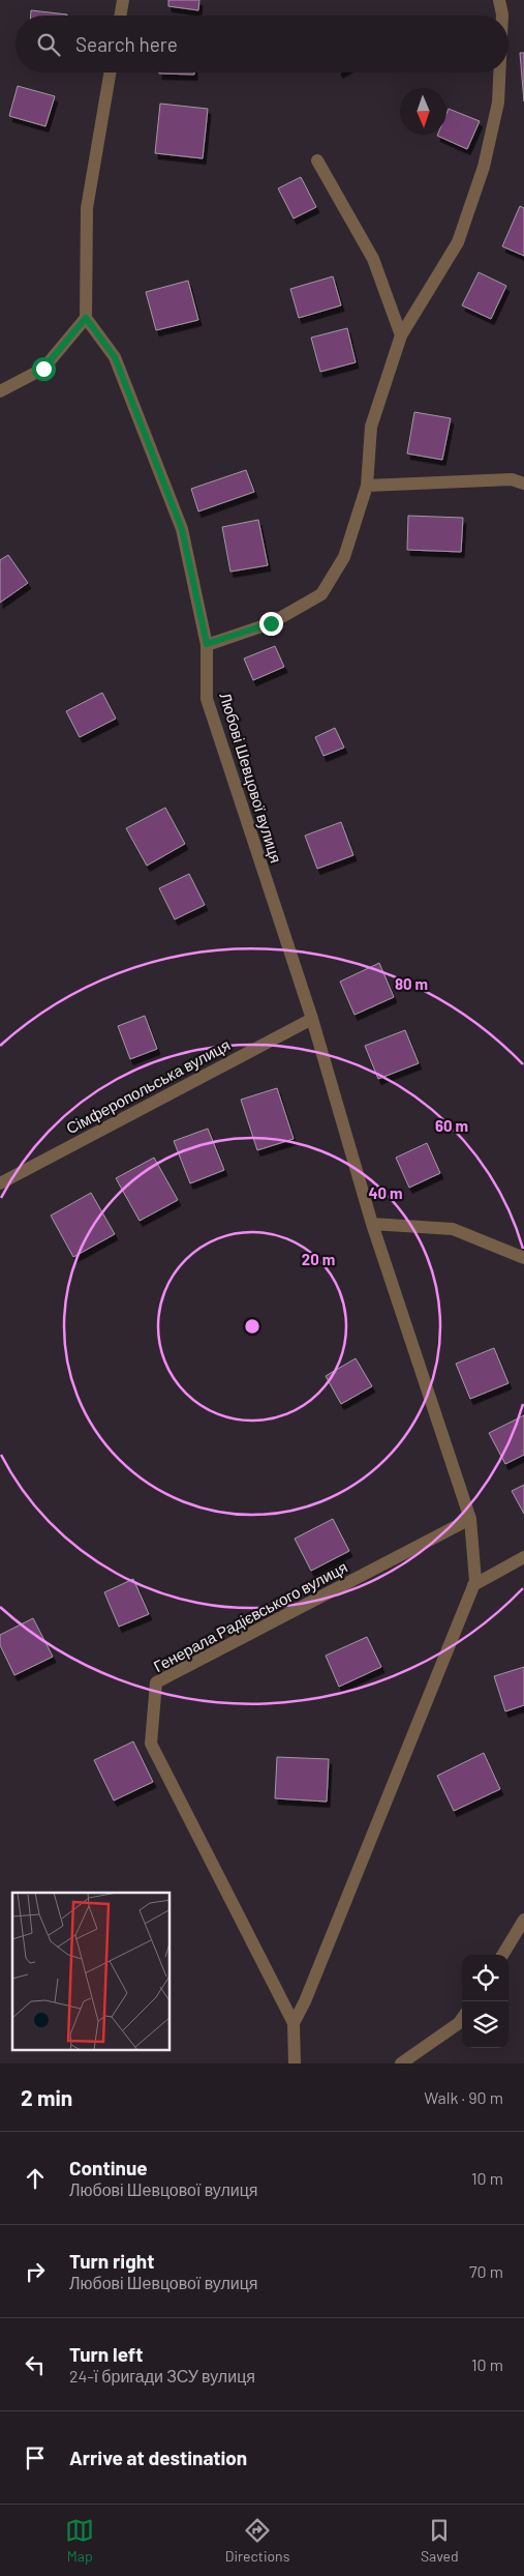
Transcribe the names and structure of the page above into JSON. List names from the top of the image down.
{
  "streets": {
    "street": ["Любові Шевцової вулиця", "Сімферопольська вулиця", "Генерала Радієвського вулиця"]
  },
  "crossings": [
    ["Любові Шевцової вулиця", "Сімферопольська вулиця"],
    ["Любові Шевцової вулиця", "Генерала Радієвського вулиця"]
  ],
  "north": "bottom",
  "page": {
    "search": "Search here",
    "heading": ["2 min", "Walk · 90 m"],
    "list": [
      ["Continue", "Любові Шевцової вулиця", "10 m"],
      ["Turn right", "Любові Шевцової вулиця", "70 m"],
      ["Turn left", "24-ї бригади ЗСУ вулиця", "10 m"],
      "Arrive at destination"
    ],
    "nav": ["Map", "Directions", "Saved"]
  },
  "rings": [
    "80 m",
    "60 m",
    "40 m",
    "20 m"
  ]
}
